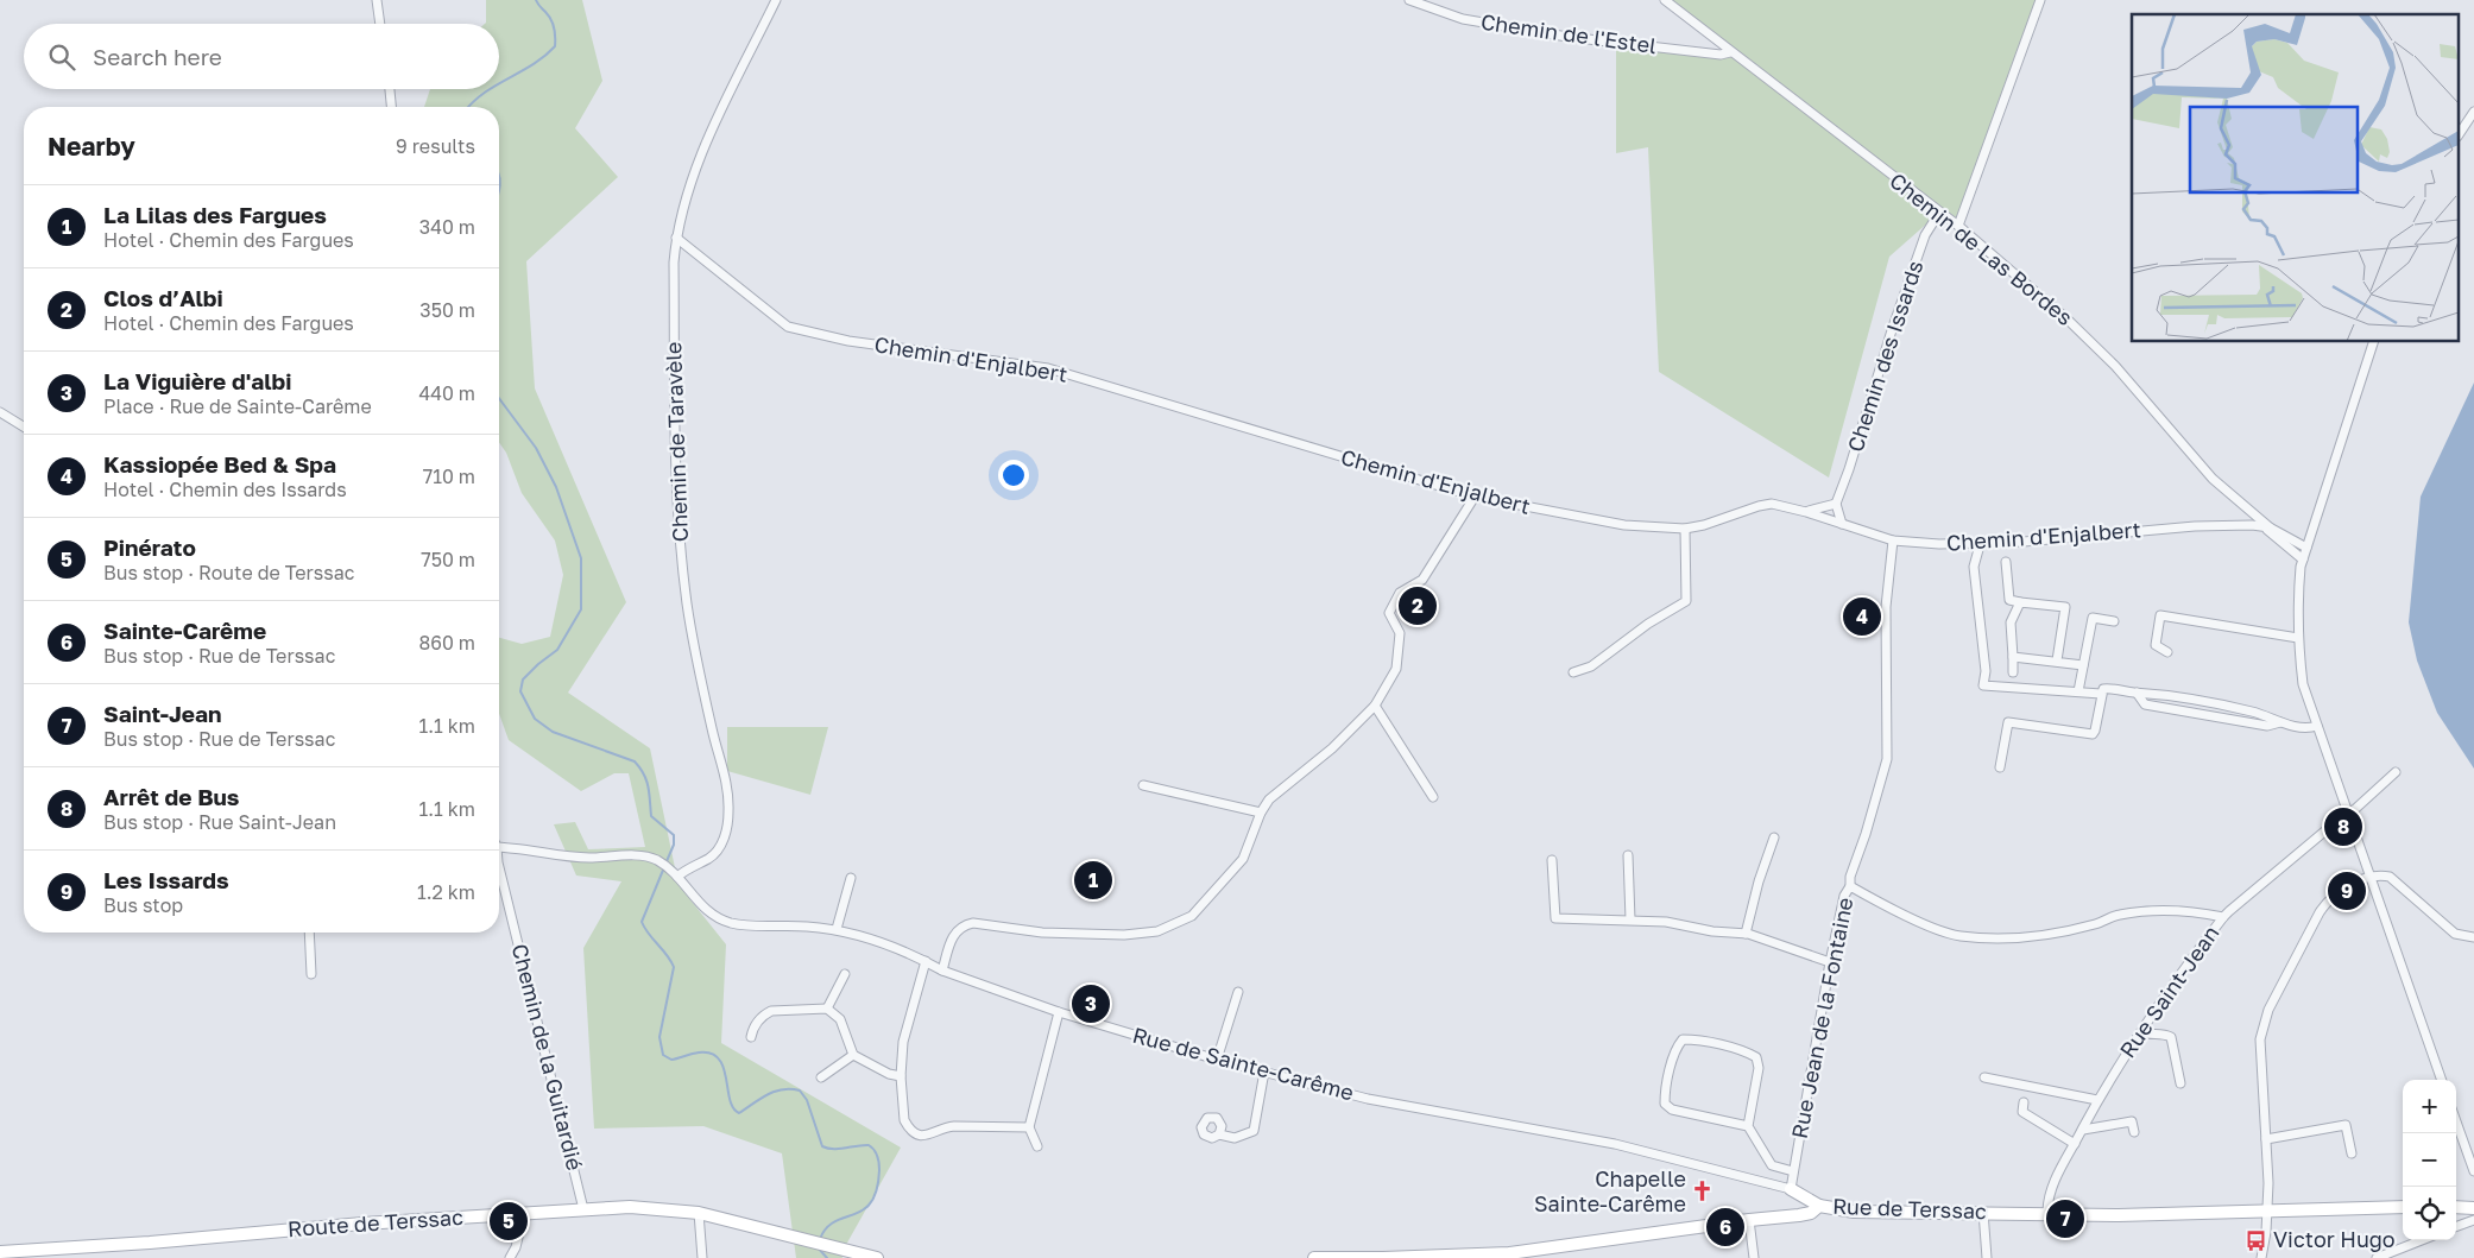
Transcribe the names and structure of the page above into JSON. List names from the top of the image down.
{
  "streets": {
    "street": [
      "Chemin de l'Estel",
      "Chemin de Las Bordes",
      "Chemin des Issards",
      "Chemin d'Enjalbert",
      "Chemin de Taravèle",
      "Rue Saint-Jean",
      "Rue Jean de la Fontaine",
      "Chemin de la Guitardié",
      "Rue de Sainte-Carême",
      "Rue de Terssac",
      "Route de Terssac"
    ]
  },
  "crossings": [
    ["Chemin de l'Estel", "Chemin de Las Bordes"],
    ["Chemin de Las Bordes", "Chemin des Issards"],
    ["Chemin de Las Bordes", "Chemin d'Enjalbert"],
    ["Chemin d'Enjalbert", "Chemin de Taravèle"],
    ["Chemin de Taravèle", "Rue de Sainte-Carême"],
    ["Rue Saint-Jean", "Rue Jean de la Fontaine"],
    ["Rue Saint-Jean", "Rue de Terssac"],
    ["Rue Jean de la Fontaine", "Rue de Sainte-Carême"],
    ["Rue Jean de la Fontaine", "Rue de Terssac"],
    ["Chemin de la Guitardié", "Route de Terssac"]
  ],
  "places": {
    "church": ["Chapelle Sainte-Carême"],
    "bus stop": ["Victor Hugo"]
  },
  "page": {
    "search": "Search here",
    "heading": ["Nearby", "9 results"],
    "list": [
      {
        "mark": "1",
        "name": "La Lilas des Fargues",
        "note": "Hotel · Chemin des Fargues",
        "value": "340 m"
      },
      {
        "mark": "2",
        "name": "Clos d’Albi",
        "note": "Hotel · Chemin des Fargues",
        "value": "350 m"
      },
      {
        "mark": "3",
        "name": "La Viguière d'albi",
        "note": "Place · Rue de Sainte-Carême",
        "value": "440 m"
      },
      {
        "mark": "4",
        "name": "Kassiopée Bed & Spa",
        "note": "Hotel · Chemin des Issards",
        "value": "710 m"
      },
      {
        "mark": "5",
        "name": "Pinérato",
        "note": "Bus stop · Route de Terssac",
        "value": "750 m"
      },
      {
        "mark": "6",
        "name": "Sainte-Carême",
        "note": "Bus stop · Rue de Terssac",
        "value": "860 m"
      },
      {
        "mark": "7",
        "name": "Saint-Jean",
        "note": "Bus stop · Rue de Terssac",
        "value": "1.1 km"
      },
      {
        "mark": "8",
        "name": "Arrêt de Bus",
        "note": "Bus stop · Rue Saint-Jean",
        "value": "1.1 km"
      },
      {
        "mark": "9",
        "name": "Les Issards",
        "note": "Bus stop",
        "value": "1.2 km"
      }
    ],
    "pins": [
      "2",
      "4",
      "8",
      "1",
      "9",
      "3",
      "7",
      "5",
      "6"
    ],
    "map_buttons": ["+", "−"]
  }
}
